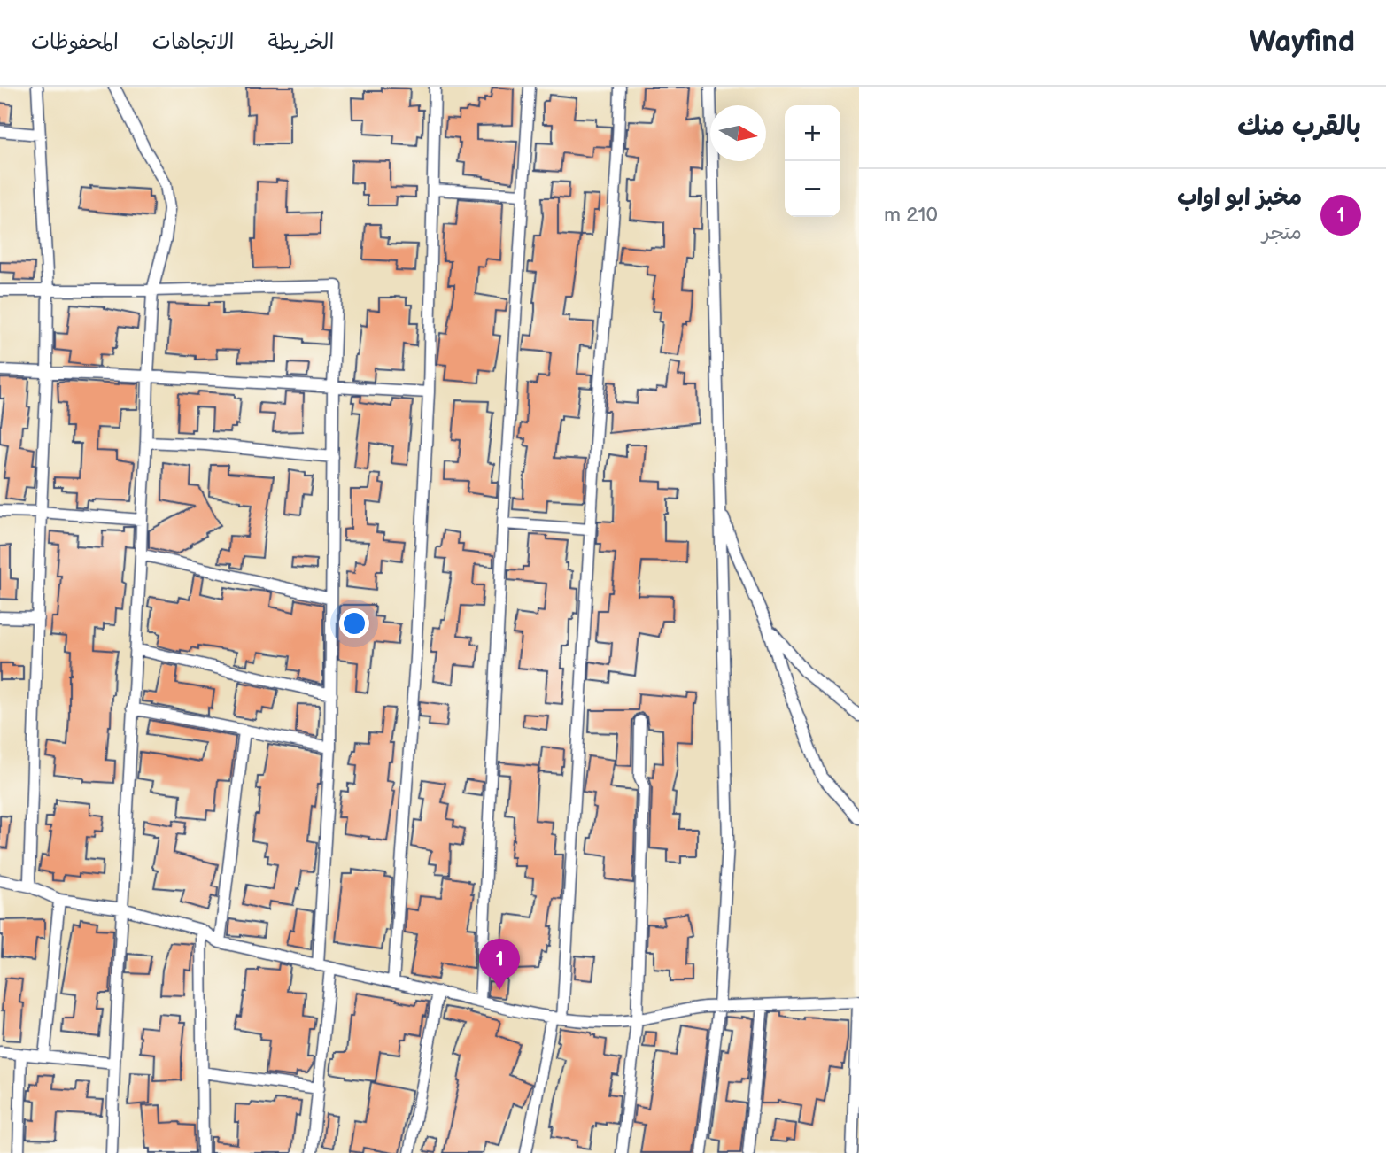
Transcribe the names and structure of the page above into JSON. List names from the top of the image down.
{
  "north": "right",
  "page": {
    "header": "Wayfind",
    "nav": ["الخريطة", "الاتجاهات", "المحفوظات"],
    "heading": "بالقرب منك",
    "map_buttons": ["+", "−"],
    "list": [
      {
        "mark": "1",
        "name": "مخبز ابو اواب",
        "note": "متجر",
        "value": "210 m"
      }
    ],
    "pins": "1"
  }
}
